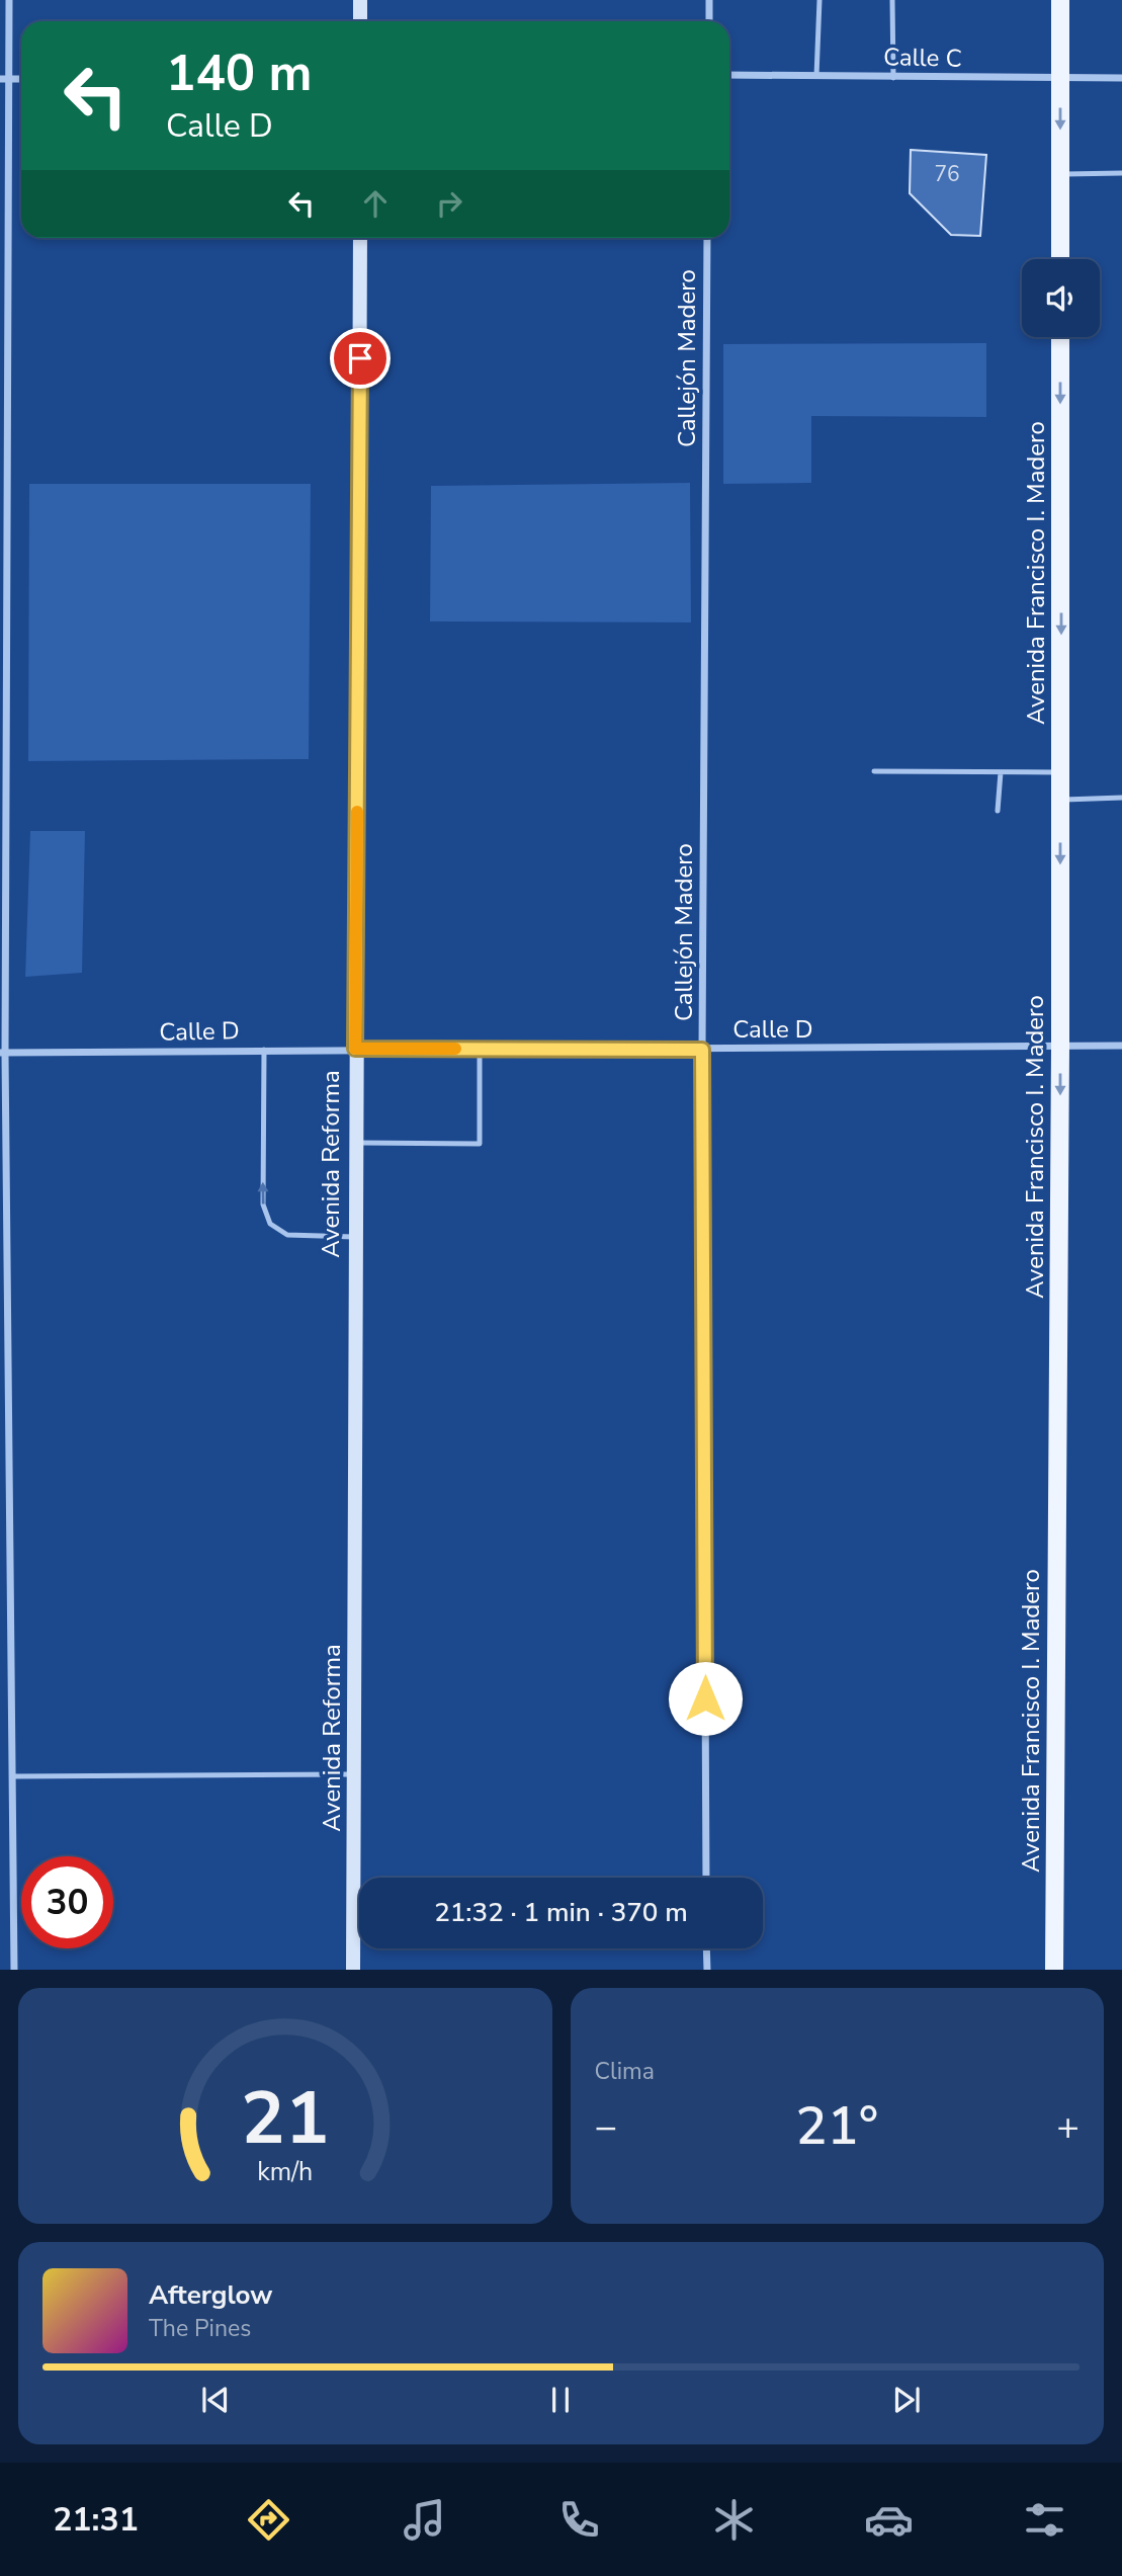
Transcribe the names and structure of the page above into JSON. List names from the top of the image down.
{
  "streets": {
    "main road": ["Avenida Francisco I. Madero", "Avenida Reforma"],
    "street": ["Calle C", "Callejón Madero", "Calle D"]
  },
  "crossings": [
    ["Callejón Madero", "Calle D"],
    ["Avenida Francisco I. Madero", "Calle D"],
    ["Calle D", "Avenida Reforma"]
  ],
  "one_way": ["Avenida Francisco I. Madero"],
  "house_numbers": ["76"],
  "page": {
    "turn": ["140 m", "Calle D"],
    "limit": "30",
    "trip": "21:32 · 1 min · 370 m",
    "tile": "Clima",
    "heat": ["−", "21°", "+"],
    "song": ["Afterglow", "The Pines"],
    "tabs": "21:31",
    "gauge": ["21", "km/h"]
  }
}
